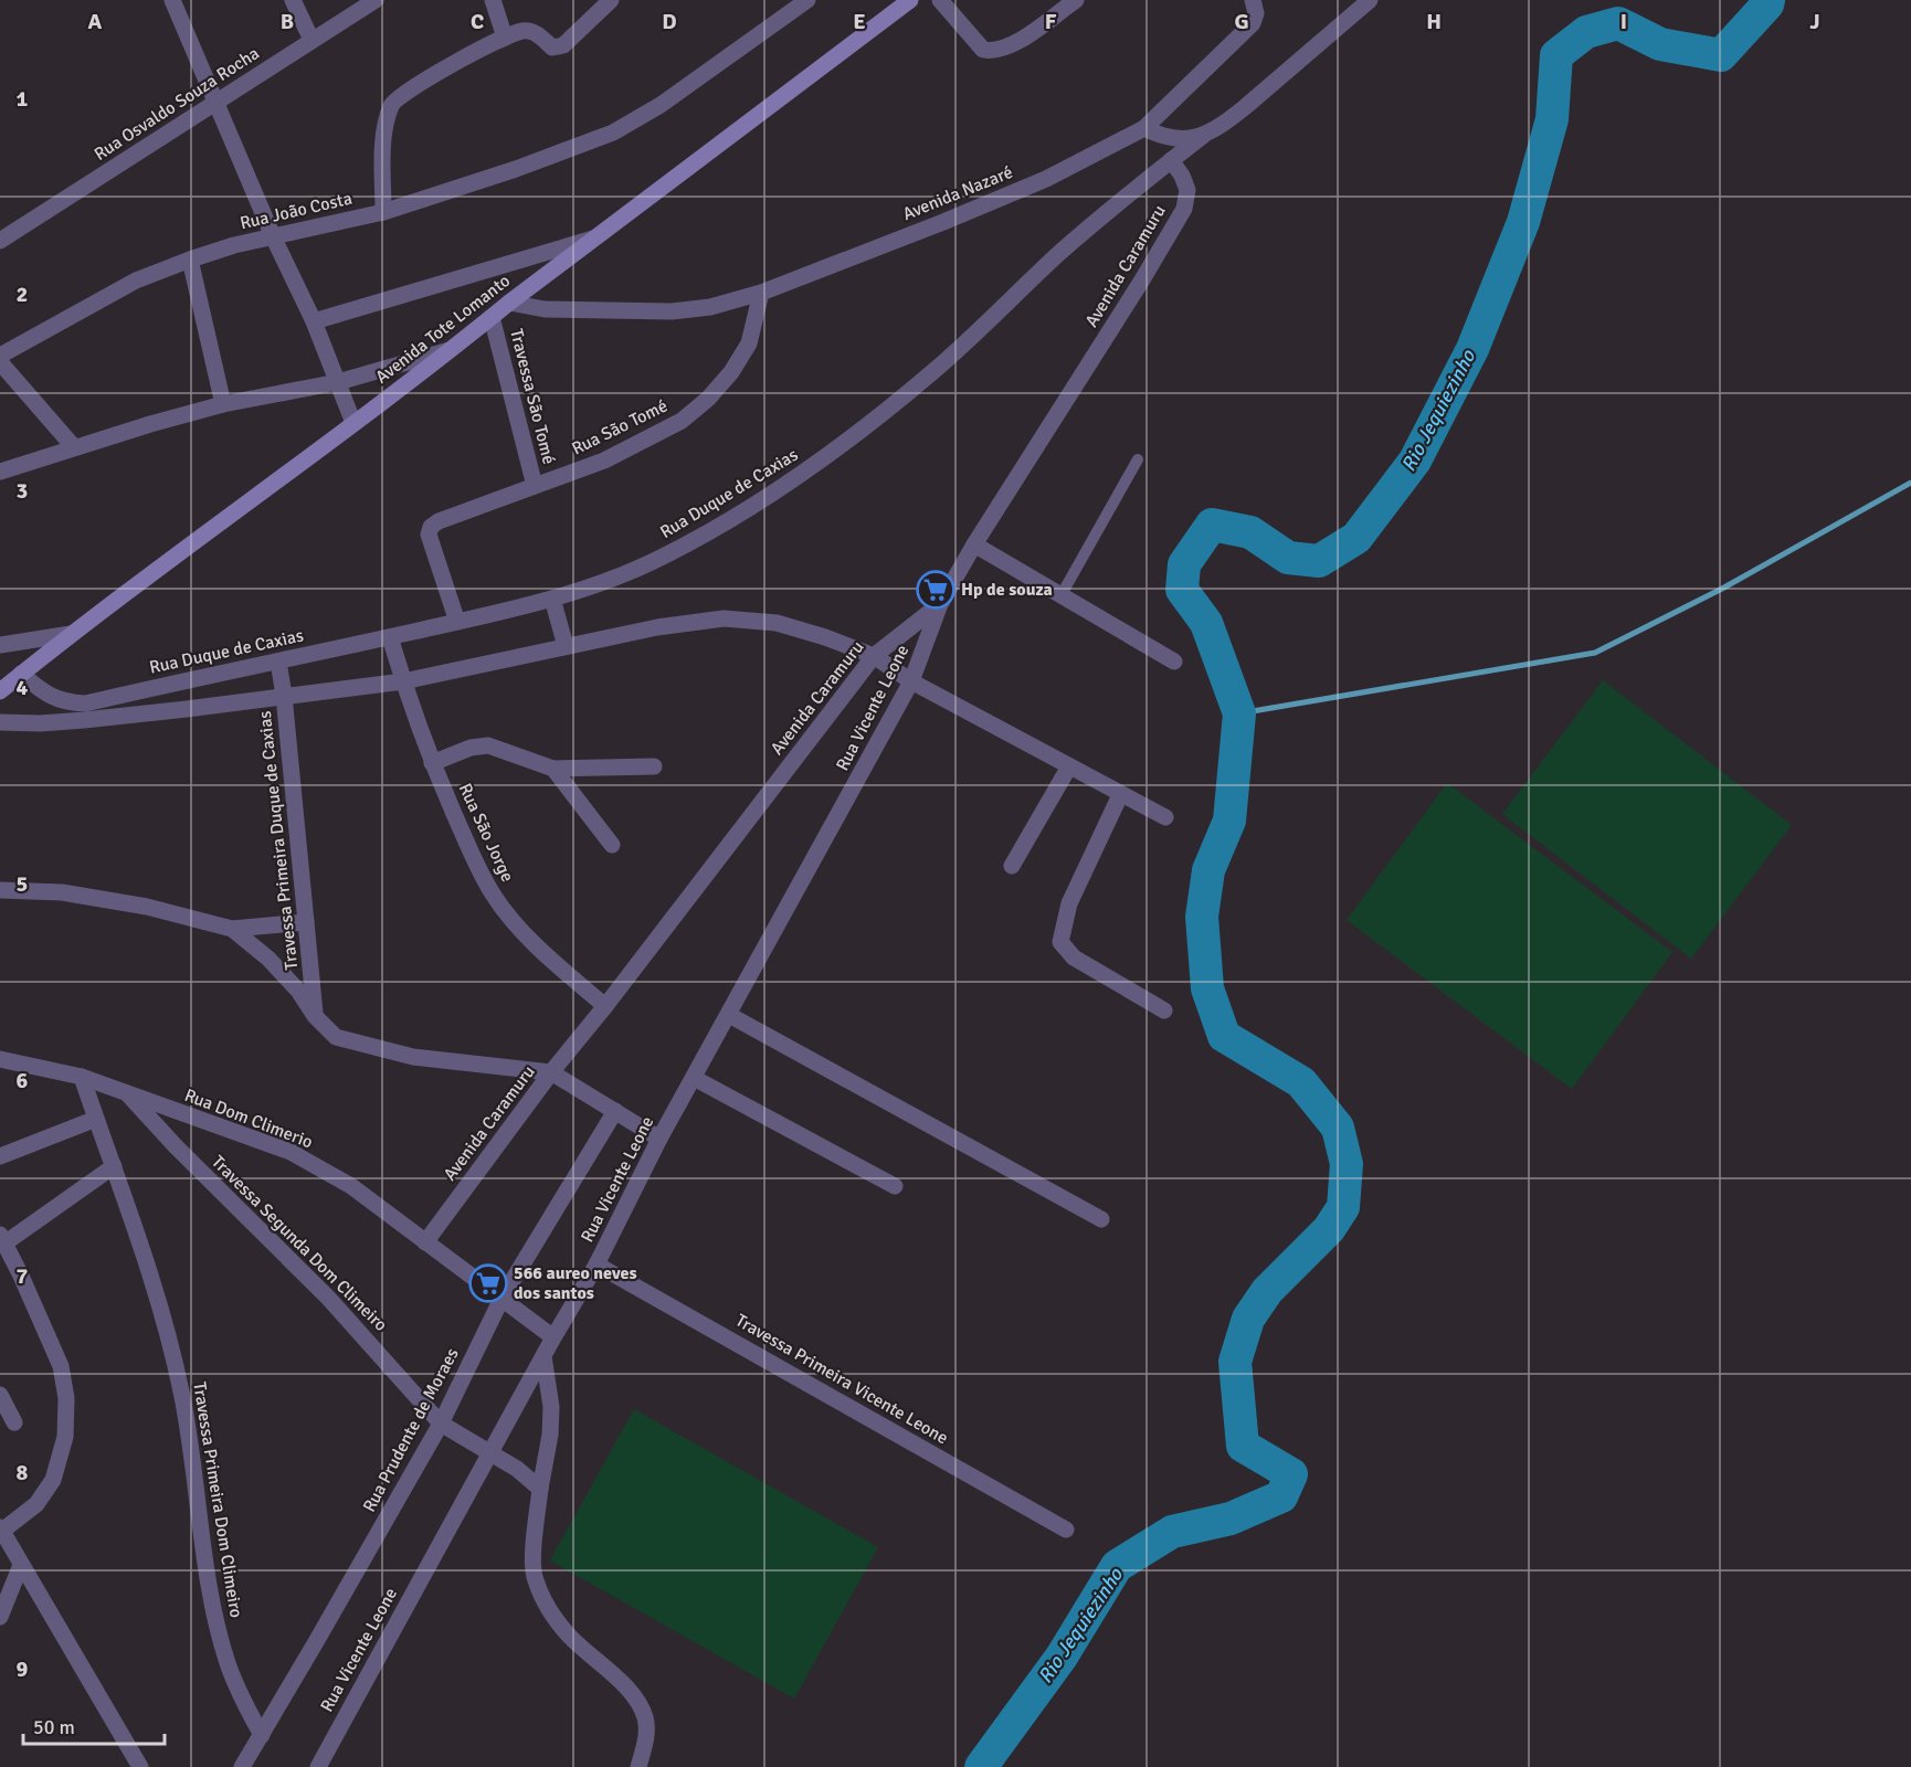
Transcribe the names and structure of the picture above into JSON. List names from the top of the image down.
{
  "streets": {
    "main road": ["Avenida Tote Lomanto"],
    "street": [
      "Rua Osvaldo Souza Rocha",
      "Avenida Nazaré",
      "Rua João Costa",
      "Avenida Caramuru",
      "Travessa São Tomé",
      "Rua São Tomé",
      "Rua Duque de Caxias",
      "Rua Vicente Leone",
      "Rua São Jorge",
      "Travessa Primeira Duque de Caxias",
      "Rua Dom Climerio",
      "Travessa Segunda Dom Climeiro",
      "Travessa Primeira Vicente Leone",
      "Rua Prudente de Moraes",
      "Travessa Primeira Dom Climeiro"
    ]
  },
  "crossings": [
    ["Avenida Nazaré", "Avenida Tote Lomanto"],
    ["Avenida Nazaré", "Rua São Tomé"],
    ["Avenida Caramuru", "Rua Duque de Caxias"],
    ["Avenida Caramuru", "Rua Vicente Leone"],
    ["Avenida Caramuru", "Rua São Jorge"],
    ["Avenida Caramuru", "Rua Dom Climerio"],
    ["Avenida Tote Lomanto", "Travessa São Tomé"],
    ["Avenida Tote Lomanto", "Rua Duque de Caxias"],
    ["Travessa São Tomé", "Rua São Tomé"],
    ["Rua São Tomé", "Rua Duque de Caxias"],
    ["Rua Duque de Caxias", "Rua Vicente Leone"],
    ["Rua Duque de Caxias", "Rua São Jorge"],
    ["Rua Duque de Caxias", "Travessa Primeira Duque de Caxias"],
    ["Rua Vicente Leone", "Rua Dom Climerio"],
    ["Rua Vicente Leone", "Travessa Segunda Dom Climeiro"],
    ["Rua Vicente Leone", "Travessa Primeira Vicente Leone"],
    ["Rua Dom Climerio", "Travessa Segunda Dom Climeiro"],
    ["Rua Dom Climerio", "Rua Prudente de Moraes"],
    ["Rua Dom Climerio", "Travessa Primeira Dom Climeiro"],
    ["Travessa Segunda Dom Climeiro", "Rua Prudente de Moraes"],
    ["Rua Prudente de Moraes", "Travessa Primeira Dom Climeiro"]
  ],
  "water": ["Rio Jequiezinho"],
  "places": {
    "supermarket": ["Hp de souza", "566 aureo neves dos santos"]
  },
  "scale_bar": "50 m",
  "grid": {
    "columns": [
      "A",
      "B",
      "C",
      "D",
      "E",
      "F",
      "G",
      "H",
      "I",
      "J"
    ],
    "rows": [
      "1",
      "2",
      "3",
      "4",
      "5",
      "6",
      "7",
      "8",
      "9"
    ]
  }
}
